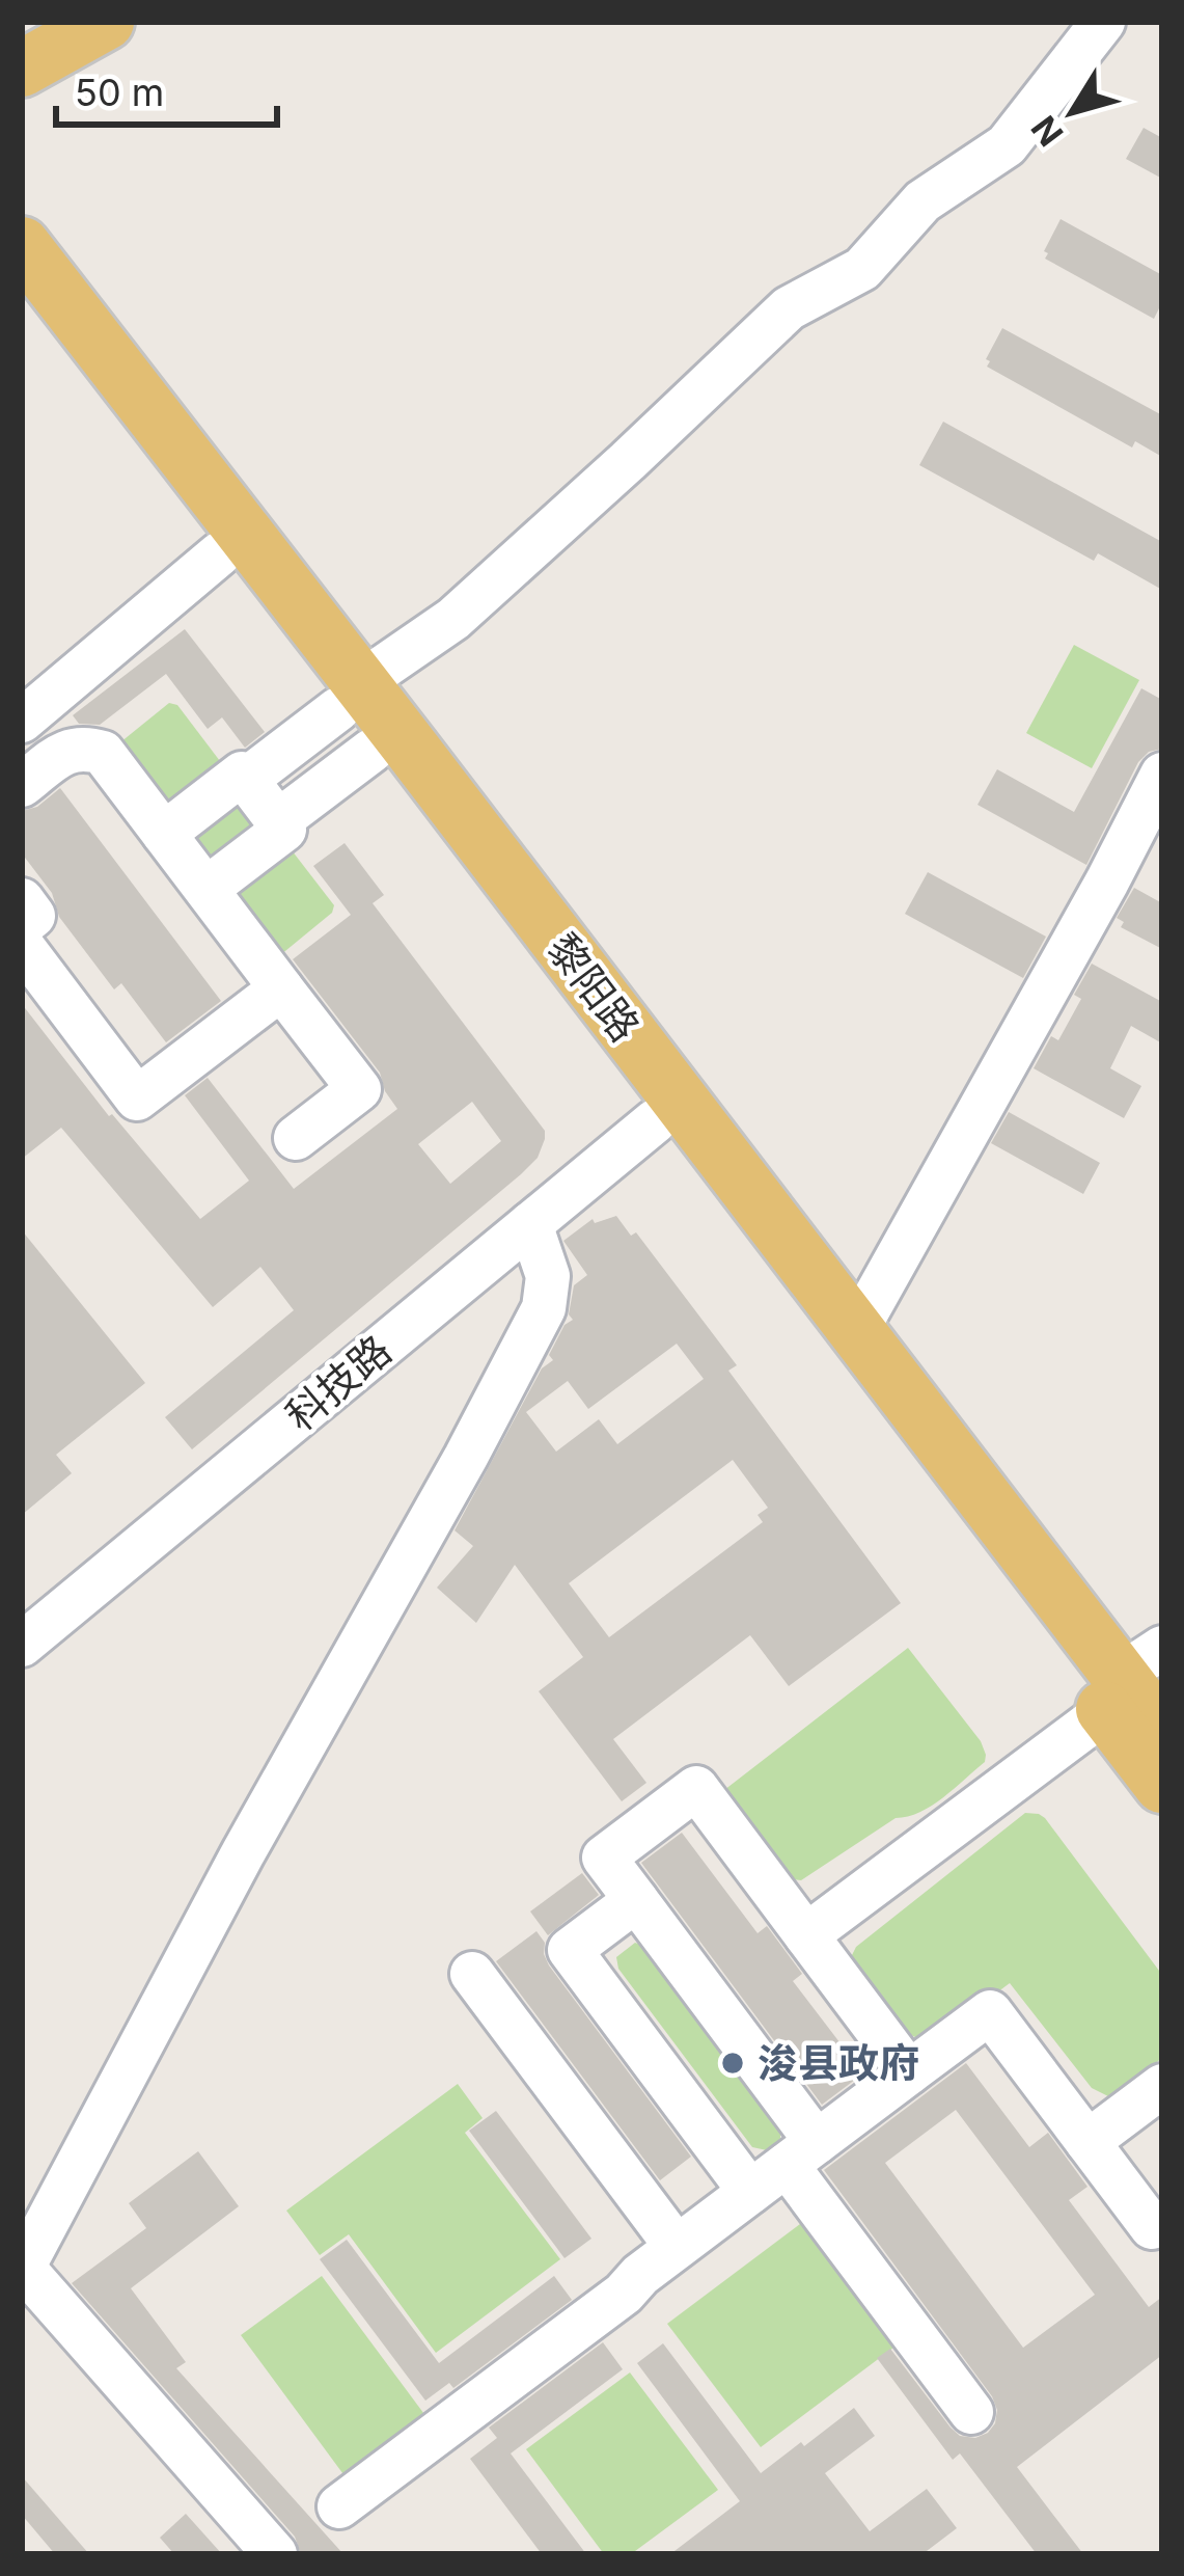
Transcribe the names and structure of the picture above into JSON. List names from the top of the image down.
{
  "streets": {
    "main road": ["黎阳路"],
    "street": ["科技路"]
  },
  "crossings": [
    ["黎阳路", "科技路"]
  ],
  "places": ["浚县政府"],
  "scale_bar": "50 m",
  "north": "bottom left"
}
